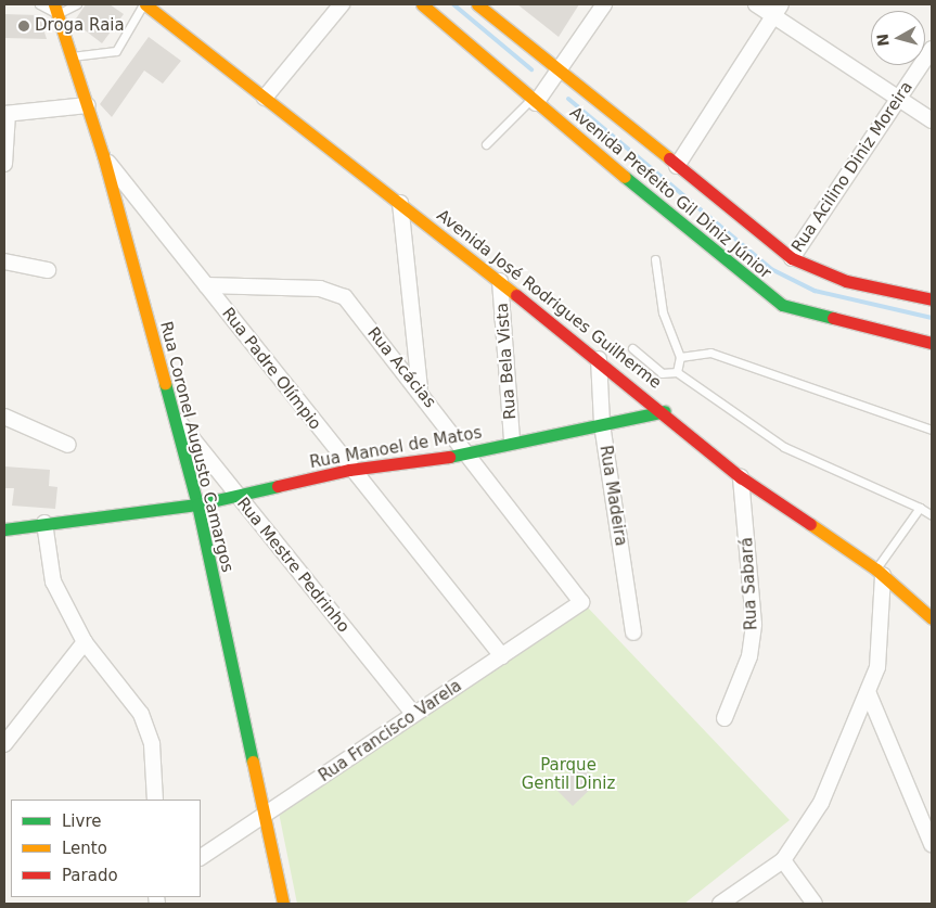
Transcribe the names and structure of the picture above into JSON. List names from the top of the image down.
{
  "streets": {
    "main road": [
      "Avenida Prefeito Gil Diniz Júnior",
      "Avenida José Rodrigues Guilherme",
      "Rua Coronel Augusto Camargos",
      "Rua Manoel de Matos"
    ],
    "street": [
      "Rua Acilino Diniz Moreira",
      "Rua Bela Vista",
      "Rua Acácias",
      "Rua Padre Olímpio",
      "Rua Madeira",
      "Rua Mestre Pedrinho",
      "Rua Sabará",
      "Rua Francisco Varela"
    ]
  },
  "crossings": [
    ["Rua Acilino Diniz Moreira", "Avenida Prefeito Gil Diniz Júnior"],
    ["Avenida José Rodrigues Guilherme", "Rua Bela Vista"],
    ["Avenida José Rodrigues Guilherme", "Rua Manoel de Matos"],
    ["Avenida José Rodrigues Guilherme", "Rua Madeira"],
    ["Avenida José Rodrigues Guilherme", "Rua Sabará"],
    ["Rua Bela Vista", "Rua Manoel de Matos"],
    ["Rua Acácias", "Rua Padre Olímpio"],
    ["Rua Acácias", "Rua Manoel de Matos"],
    ["Rua Acácias", "Rua Francisco Varela"],
    ["Rua Padre Olímpio", "Rua Coronel Augusto Camargos"],
    ["Rua Padre Olímpio", "Rua Manoel de Matos"],
    ["Rua Padre Olímpio", "Rua Francisco Varela"],
    ["Rua Coronel Augusto Camargos", "Rua Manoel de Matos"],
    ["Rua Coronel Augusto Camargos", "Rua Mestre Pedrinho"],
    ["Rua Coronel Augusto Camargos", "Rua Francisco Varela"],
    ["Rua Manoel de Matos", "Rua Madeira"],
    ["Rua Manoel de Matos", "Rua Mestre Pedrinho"],
    ["Rua Mestre Pedrinho", "Rua Francisco Varela"]
  ],
  "parks": ["Parque Gentil Diniz"],
  "places": ["Droga Raia"],
  "legend": ["Livre", "Lento", "Parado"],
  "north": "left"
}
